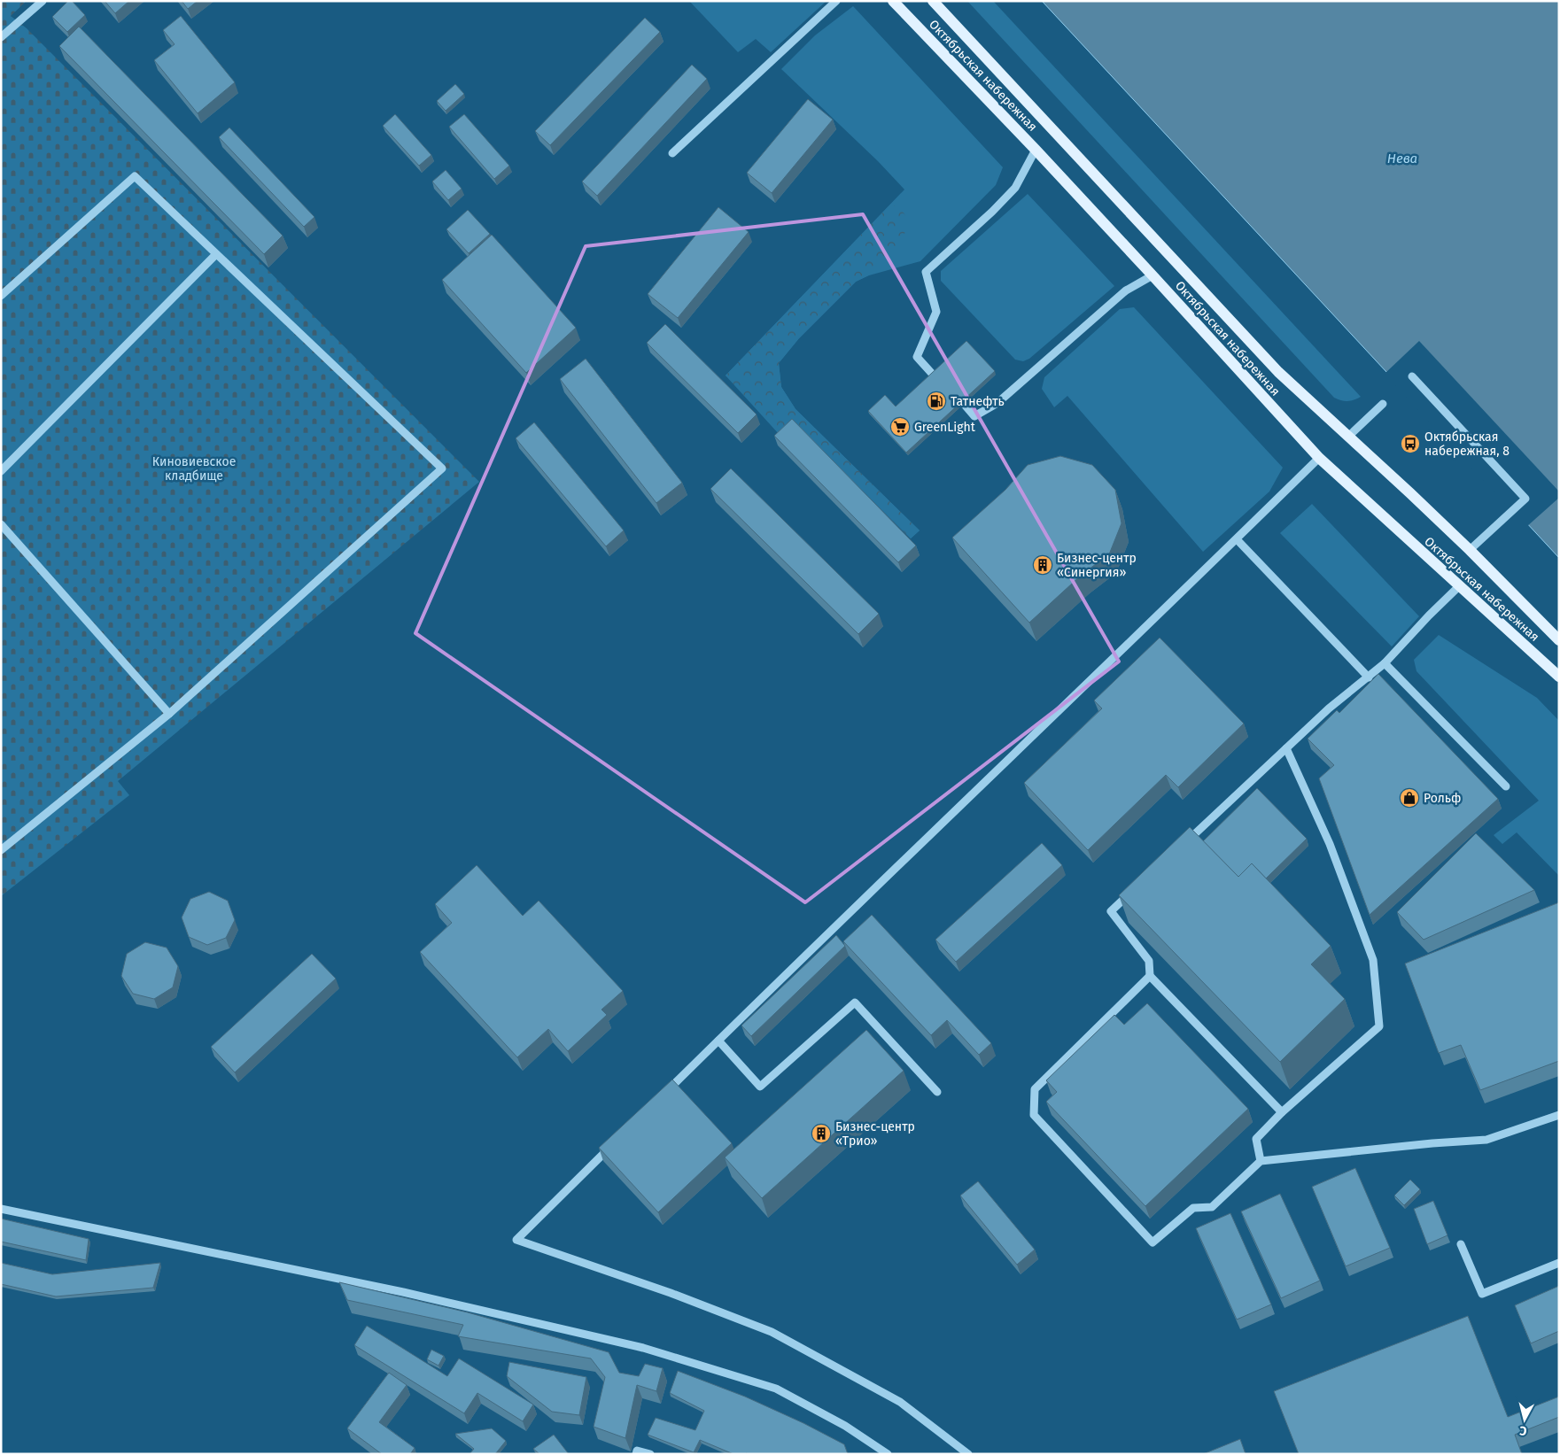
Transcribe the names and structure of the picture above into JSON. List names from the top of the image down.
{
  "streets": {
    "main road": ["Октябрьская набережная"]
  },
  "water": ["Нева"],
  "parks": ["Киновиевское кладбище"],
  "places": {
    "fuel station": ["Татнефть"],
    "supermarket": ["GreenLight"],
    "bus stop": ["Октябрьская набережная, 8"],
    "building": ["Бизнес-центр «Синергия»", "Бизнес-центр «Трио»"],
    "shop": ["Рольф"]
  },
  "north": "bottom"
}
